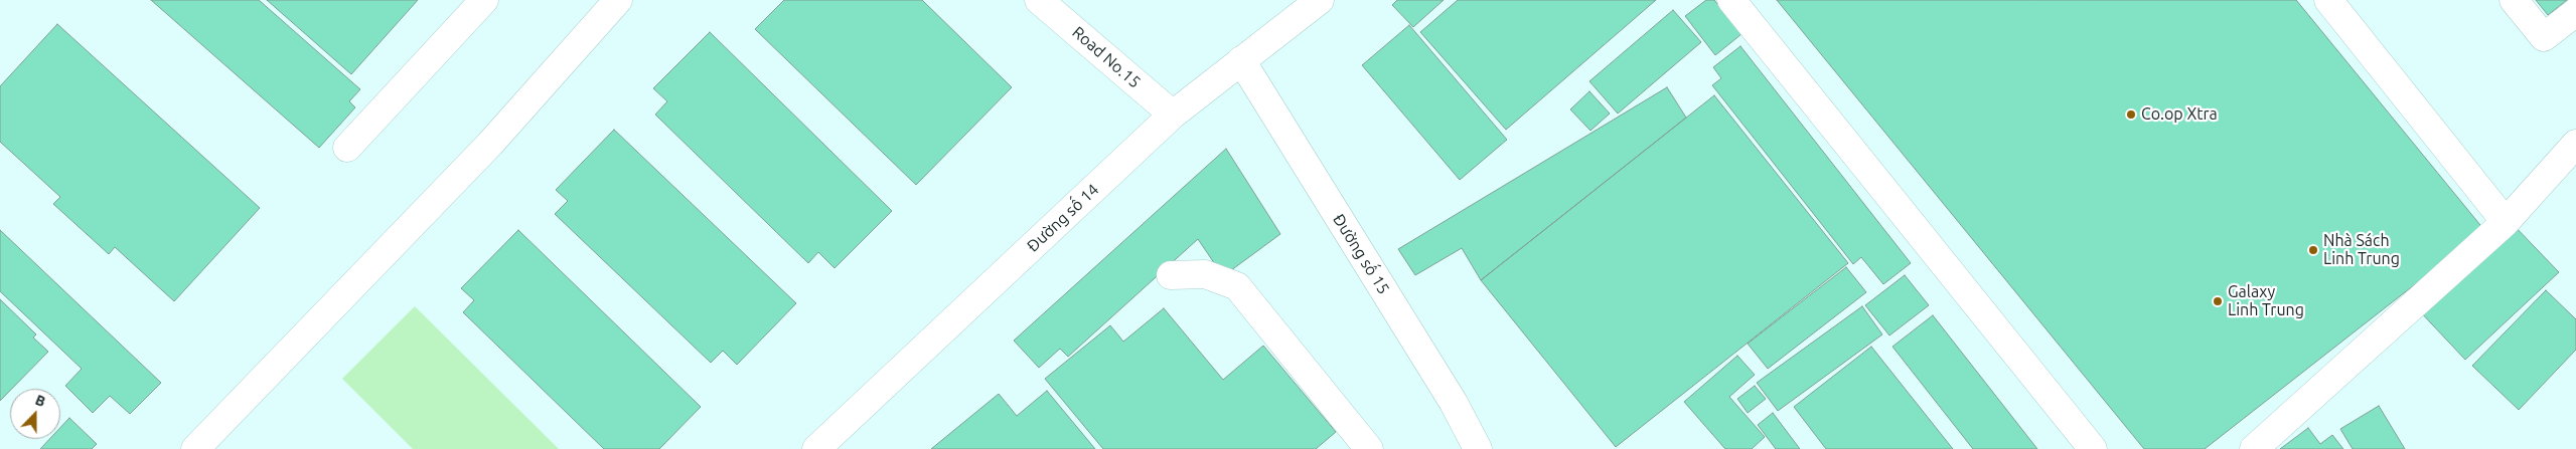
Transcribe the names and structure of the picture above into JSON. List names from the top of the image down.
{
  "streets": {
    "street": ["Road No.15", "Đường số 14", "Đường số 15"]
  },
  "crossings": [
    ["Road No.15", "Đường số 14"],
    ["Đường số 14", "Đường số 15"]
  ],
  "places": ["Co.op Xtra", "Nhà Sách Linh Trung", "Galaxy Linh Trung"],
  "north": "top"
}
